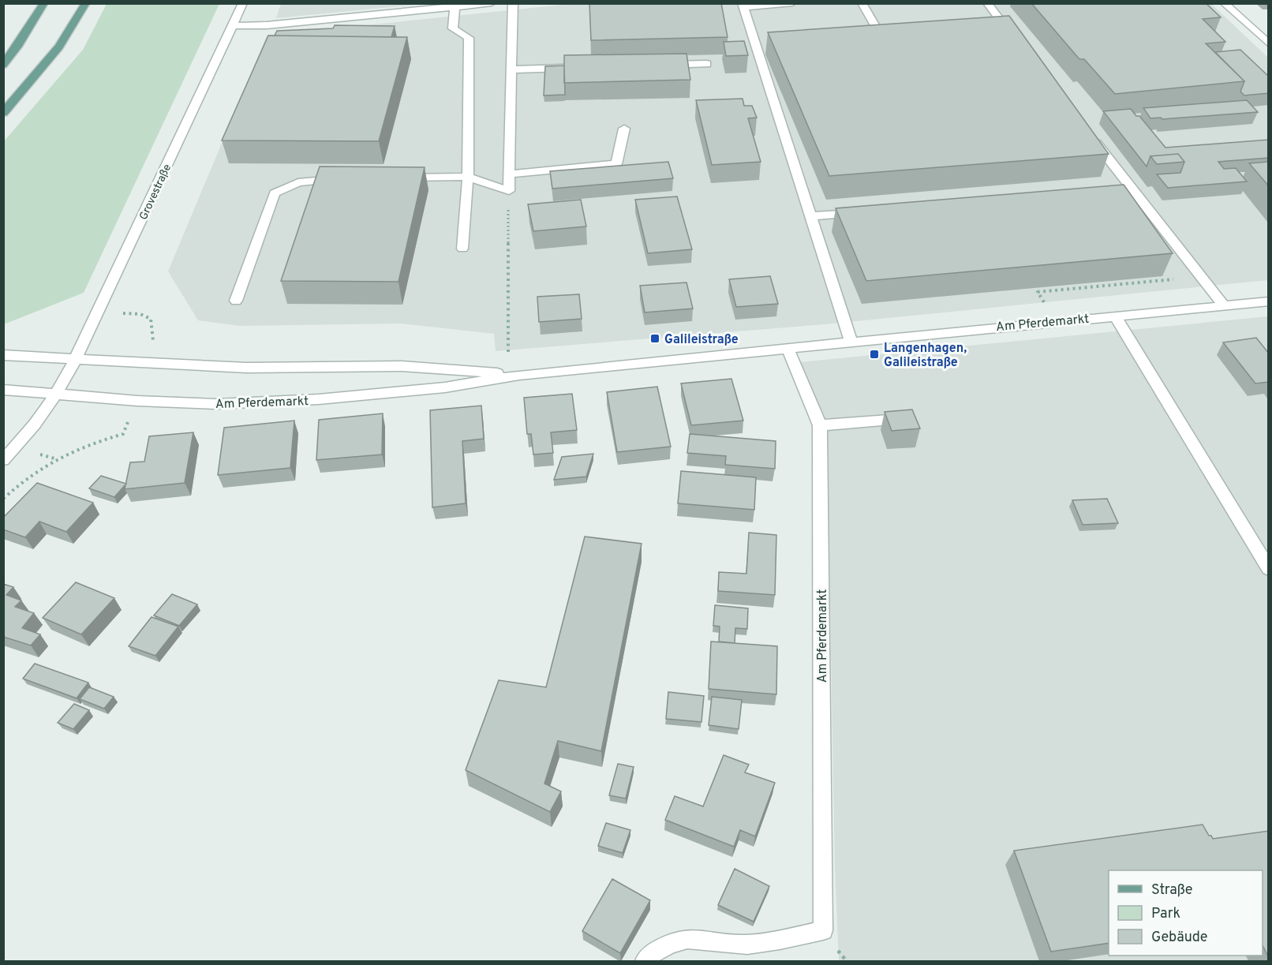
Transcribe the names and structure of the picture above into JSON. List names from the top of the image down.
{
  "streets": {
    "street": ["Grovestraße", "Am Pferdemarkt"]
  },
  "crossings": [
    ["Grovestraße", "Am Pferdemarkt"]
  ],
  "places": {
    "transit": ["Galileistraße", "Langenhagen, Galileistraße"]
  },
  "legend": ["Straße", "Park", "Gebäude"]
}
